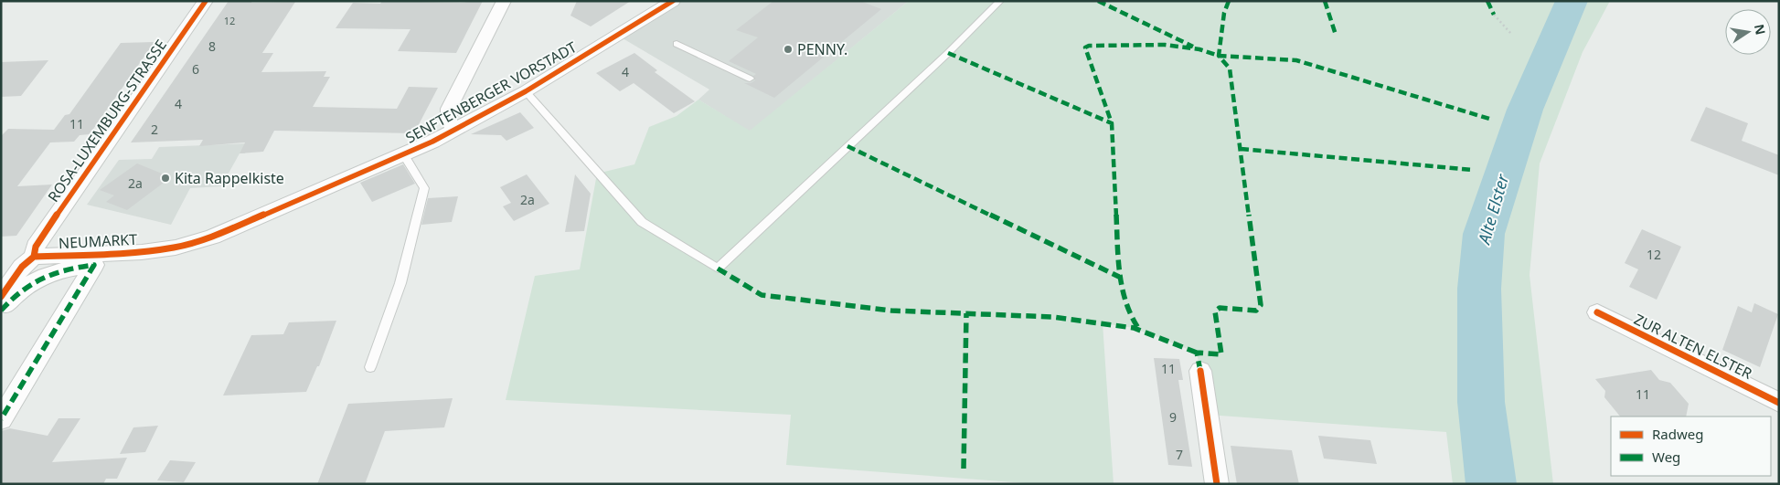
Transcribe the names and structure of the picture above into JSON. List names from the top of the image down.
{
  "streets": {
    "street": [
      "SENFTENBERGER VORSTADT",
      "ROSA-LUXEMBURG-STRASSE",
      "NEUMARKT",
      "ZUR ALTEN ELSTER"
    ]
  },
  "crossings": [
    ["SENFTENBERGER VORSTADT", "NEUMARKT"],
    ["ROSA-LUXEMBURG-STRASSE", "NEUMARKT"]
  ],
  "water": ["Alte Elster"],
  "places": ["PENNY.", "Kita Rappelkiste"],
  "house_numbers": [
    "12",
    "8",
    "6",
    "4",
    "4",
    "11",
    "2",
    "2a",
    "2a",
    "12",
    "11",
    "11",
    "9",
    "7"
  ],
  "legend": ["Radweg", "Weg"],
  "north": "right"
}
